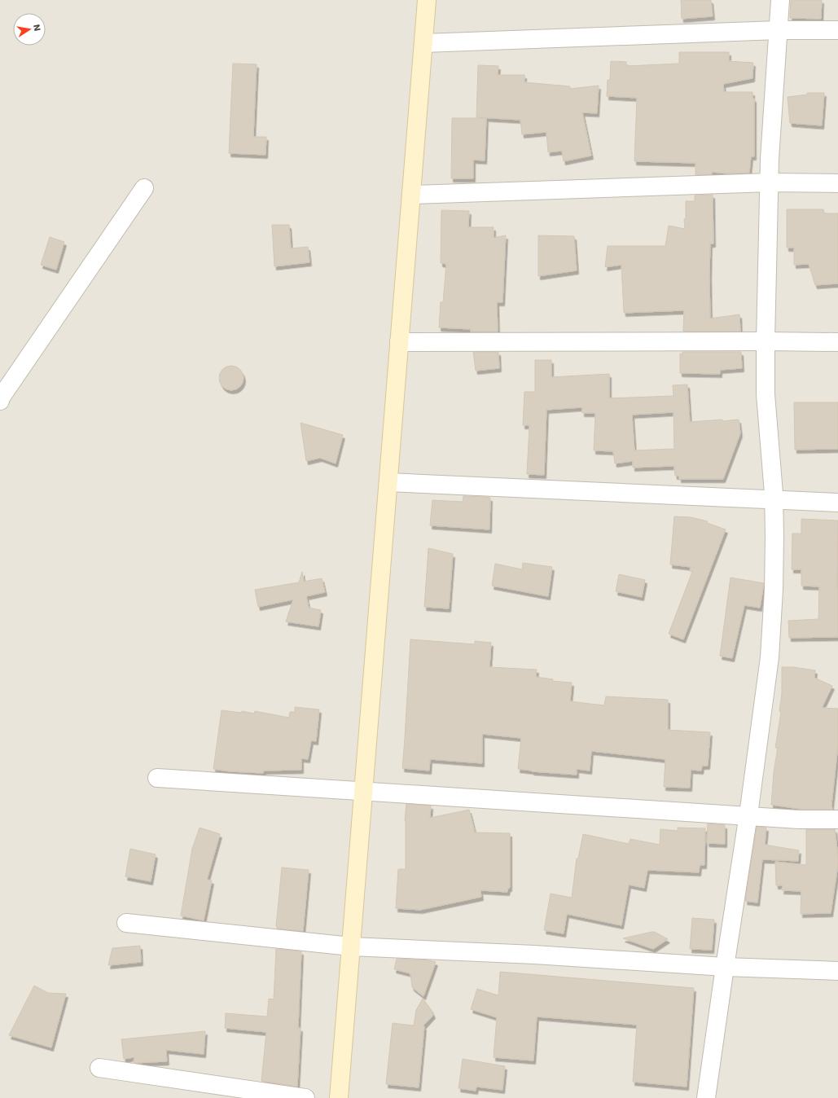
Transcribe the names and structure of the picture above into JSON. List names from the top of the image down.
{
  "north": "right"
}
